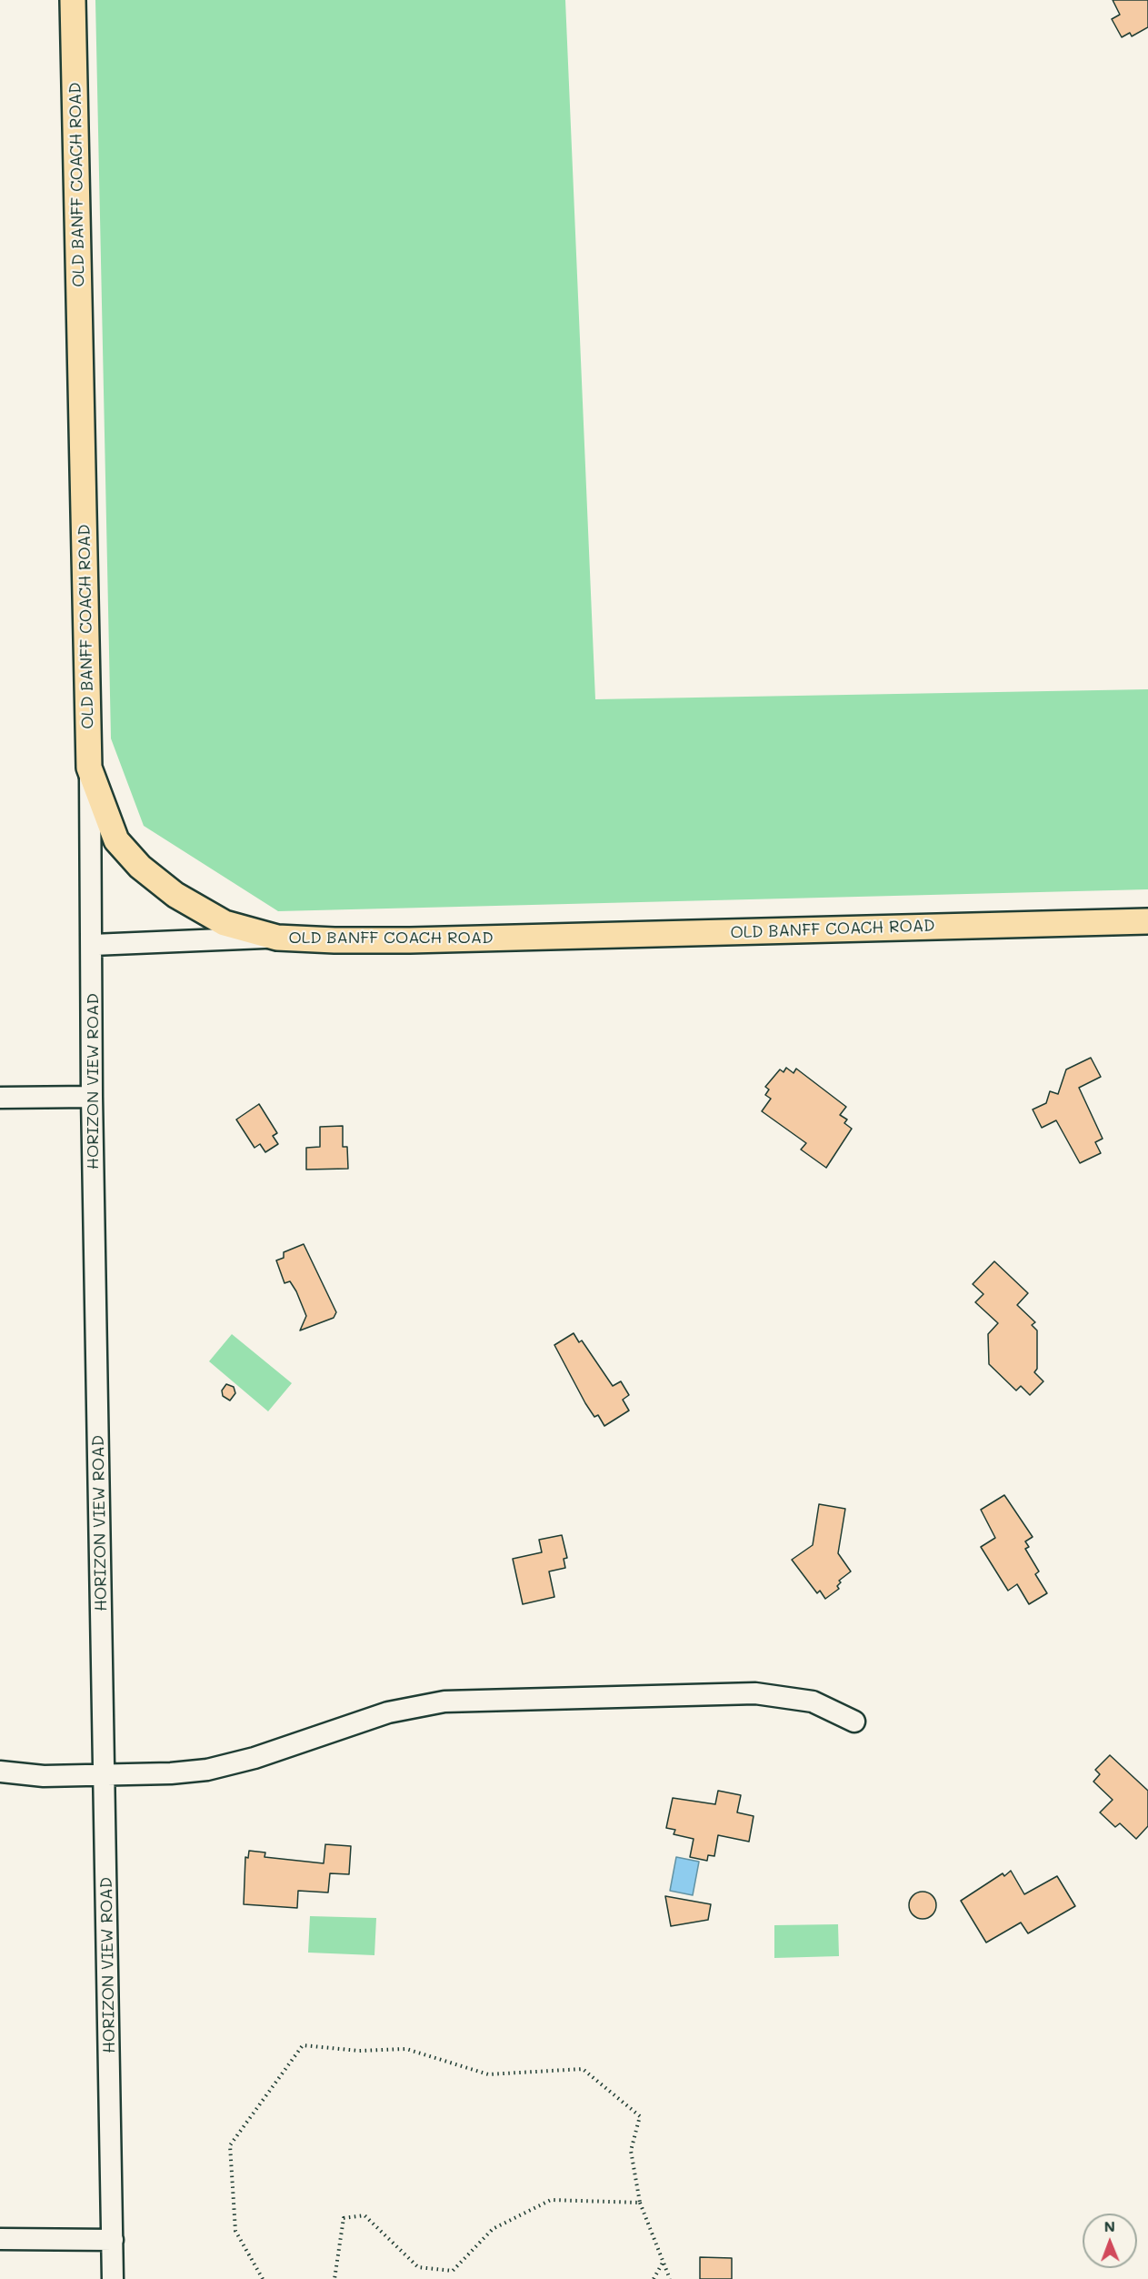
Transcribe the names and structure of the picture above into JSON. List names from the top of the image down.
{
  "streets": {
    "main road": ["OLD BANFF COACH ROAD"],
    "street": ["HORIZON VIEW ROAD"]
  },
  "crossings": [
    ["OLD BANFF COACH ROAD", "HORIZON VIEW ROAD"]
  ],
  "north": "top"
}
